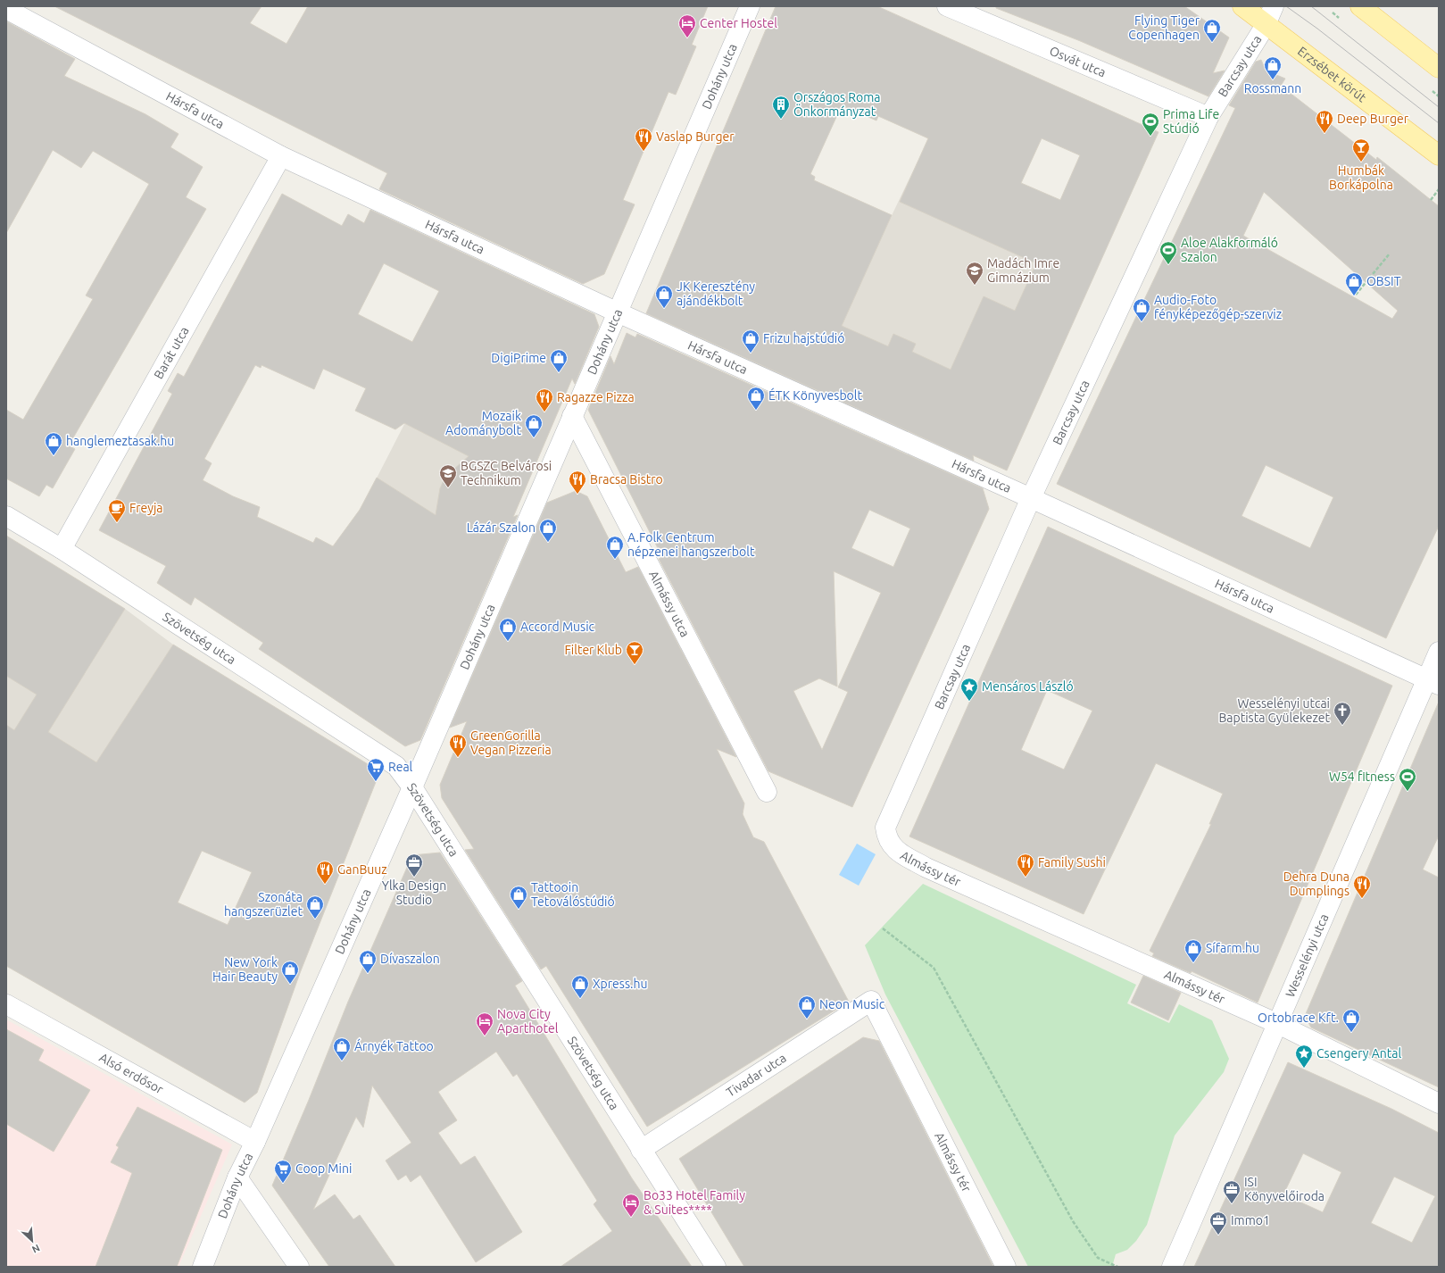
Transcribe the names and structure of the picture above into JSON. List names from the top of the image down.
{
  "streets": {
    "main road": ["Erzsébet körút"],
    "street": [
      "Osvát utca",
      "Barcsay utca",
      "Dohány utca",
      "Hársfa utca",
      "Barát utca",
      "Almássy utca",
      "Szövetség utca",
      "Almássy tér",
      "Wesselényi utca",
      "Alsó erdősor",
      "Tivadar utca"
    ]
  },
  "crossings": [
    ["Osvát utca", "Barcsay utca"],
    ["Barcsay utca", "Erzsébet körút"],
    ["Barcsay utca", "Hársfa utca"],
    ["Barcsay utca", "Almássy tér"],
    ["Dohány utca", "Hársfa utca"],
    ["Dohány utca", "Almássy utca"],
    ["Dohány utca", "Szövetség utca"],
    ["Dohány utca", "Alsó erdősor"],
    ["Hársfa utca", "Barát utca"],
    ["Hársfa utca", "Wesselényi utca"],
    ["Barát utca", "Szövetség utca"],
    ["Szövetség utca", "Tivadar utca"],
    ["Almássy tér", "Wesselényi utca"],
    ["Almássy tér", "Tivadar utca"]
  ],
  "places": {
    "hotel": ["Center Hostel", "Nova City Aparthotel", "Bo33 Hotel Family & Suites****"],
    "shop": [
      "Flying Tiger Copenhagen",
      "Rossmann",
      "OBSIT",
      "JK Keresztény ajándékbolt",
      "Audio-Foto fényképezőgép-szerviz",
      "Frizu hajstúdió",
      "DigiPrime",
      "ÉTK Könyvesbolt",
      "Mozaik Adománybolt",
      "hanglemeztasak.hu",
      "Lázár Szalon",
      "A.Folk Centrum népzenei hangszerbolt",
      "Accord Music",
      "Tattooin Tetoválóstúdió",
      "Szonáta hangszerüzlet",
      "Sífarm.hu",
      "Dívaszalon",
      "New York Hair Beauty",
      "Xpress.hu",
      "Neon Music",
      "Ortobrace Kft.",
      "Árnyék Tattoo"
    ],
    "building": ["Országos Roma Önkormányzat"],
    "restaurant": [
      "Deep Burger",
      "Vaslap Burger",
      "Ragazze Pizza",
      "Bracsa Bistro",
      "GreenGorilla Vegan Pizzeria",
      "Family Sushi",
      "GanBuuz",
      "Dehra Duna Dumplings"
    ],
    "sports": ["Prima Life Stúdió", "Aloe Alakformáló Szalon", "W54 fitness"],
    "bar": ["Humbák Borkápolna", "Filter Klub"],
    "school or university": ["Madách Imre Gimnázium", "BGSZC Belvárosi Technikum"],
    "cafe": ["Freyja"],
    "place": ["Mensáros László", "Csengery Antal"],
    "church": ["Wesselényi utcai Baptista Gyülekezet"],
    "supermarket": ["Real", "Coop Mini"],
    "office": ["Ylka Design Studio", "ISI Könyvelőiroda", "Immo1"]
  },
  "north": "bottom right"
}
